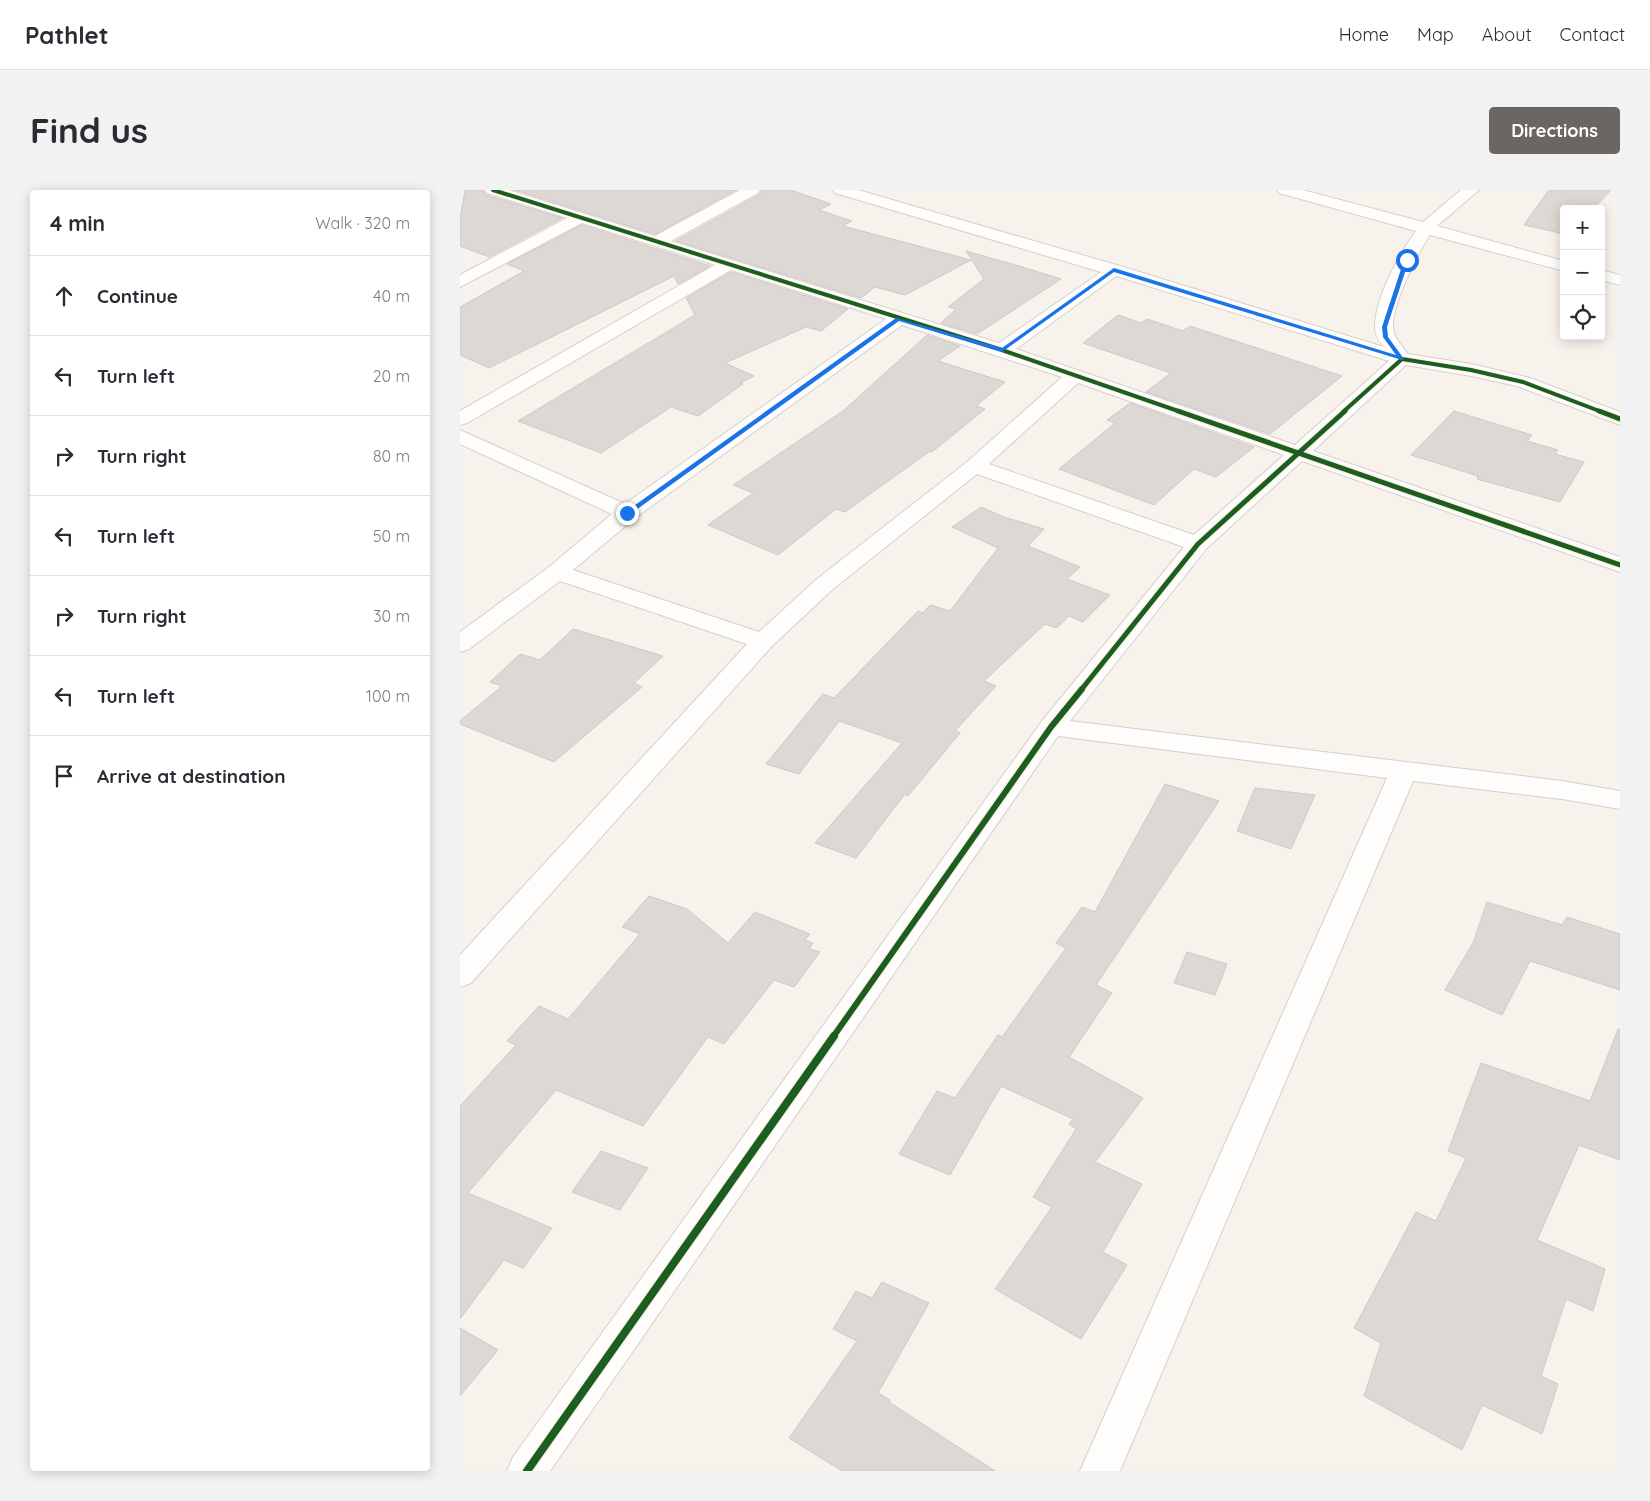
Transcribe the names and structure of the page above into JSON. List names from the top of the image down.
{
  "page": {
    "header": "Pathlet",
    "nav": [
      "Home",
      "Map",
      "About",
      "Contact"
    ],
    "buttons": "Directions",
    "title": "Find us",
    "heading": ["4 min", "Walk · 320 m"],
    "map_buttons": ["+", "−"],
    "list": [
      ["Continue", "40 m"],
      ["Turn left", "20 m"],
      ["Turn right", "80 m"],
      ["Turn left", "50 m"],
      ["Turn right", "30 m"],
      ["Turn left", "100 m"],
      "Arrive at destination"
    ]
  }
}
